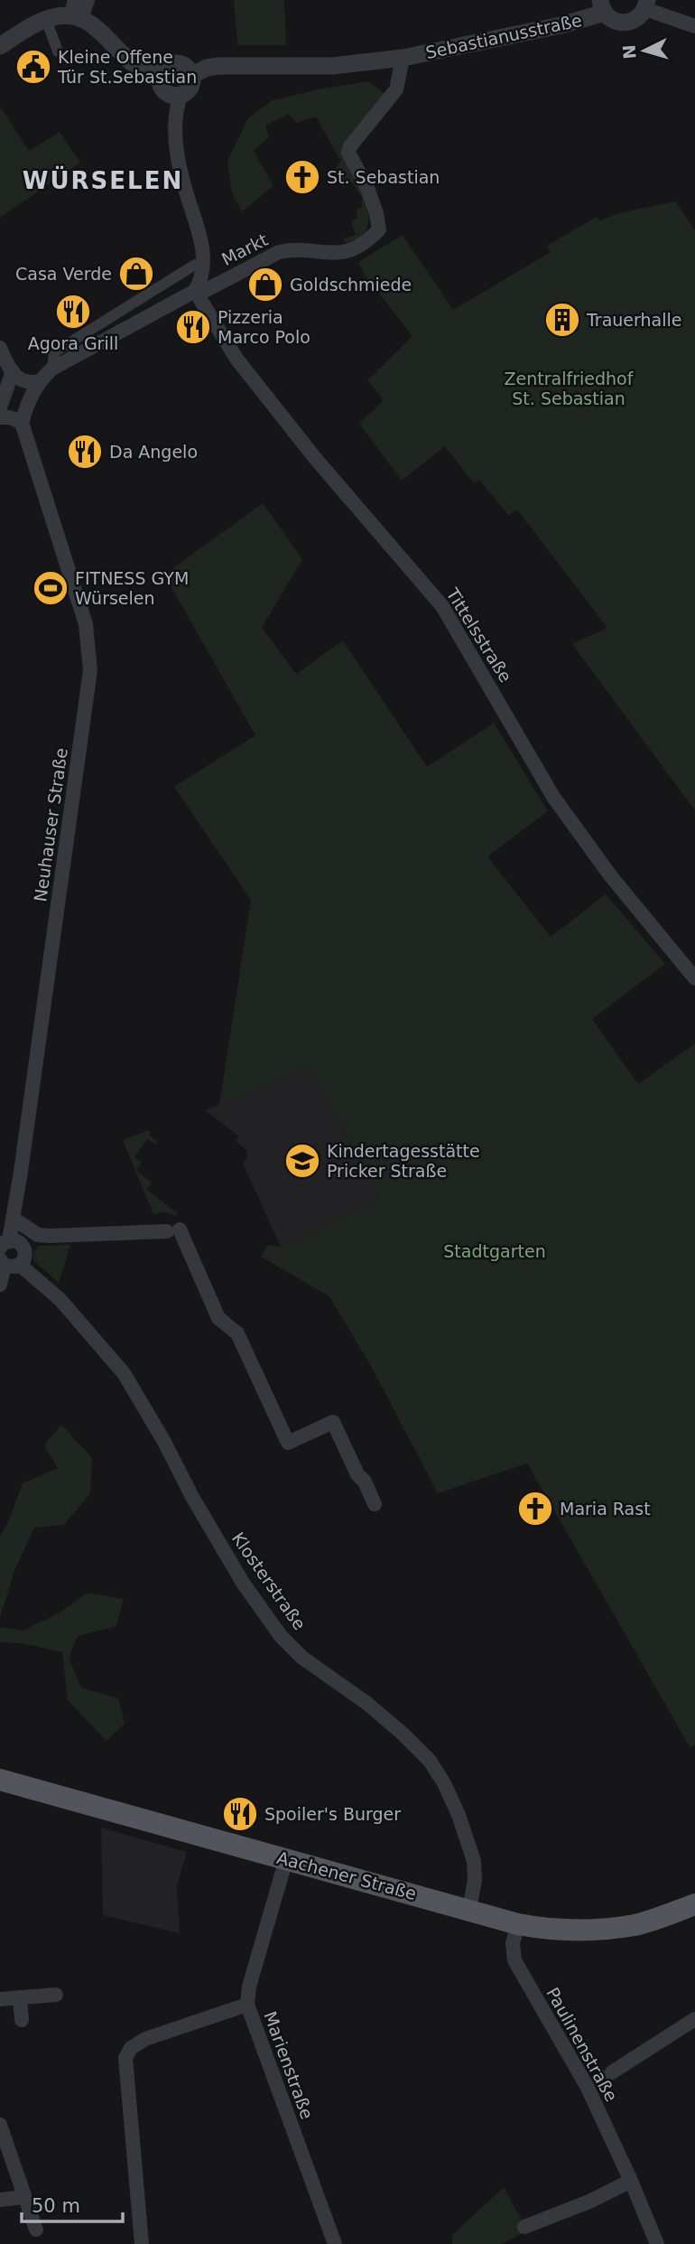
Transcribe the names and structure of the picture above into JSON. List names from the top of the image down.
{
  "streets": {
    "main road": ["Aachener Straße"],
    "street": [
      "Sebastianusstraße",
      "Markt",
      "Tittelsstraße",
      "Neuhauser Straße",
      "Klosterstraße",
      "Paulinenstraße",
      "Marienstraße"
    ]
  },
  "crossings": [
    ["Sebastianusstraße", "Markt"],
    ["Markt", "Tittelsstraße"],
    ["Markt", "Neuhauser Straße"],
    ["Neuhauser Straße", "Klosterstraße"],
    ["Klosterstraße", "Aachener Straße"],
    ["Aachener Straße", "Paulinenstraße"],
    ["Aachener Straße", "Marienstraße"]
  ],
  "districts": ["WÜRSELEN"],
  "parks": ["Zentralfriedhof St. Sebastian", "Stadtgarten"],
  "places": {
    "public building": ["Kleine Offene Tür St.Sebastian"],
    "church": ["St. Sebastian", "Maria Rast"],
    "shop": ["Casa Verde", "Goldschmiede"],
    "restaurant": [
      "Agora Grill",
      "Pizzeria Marco Polo",
      "Da Angelo",
      "Spoiler's Burger"
    ],
    "building": ["Trauerhalle"],
    "sports": ["FITNESS GYM Würselen"],
    "school or university": ["Kindertagesstätte Pricker Straße"]
  },
  "scale_bar": "50 m",
  "north": "left"
}
